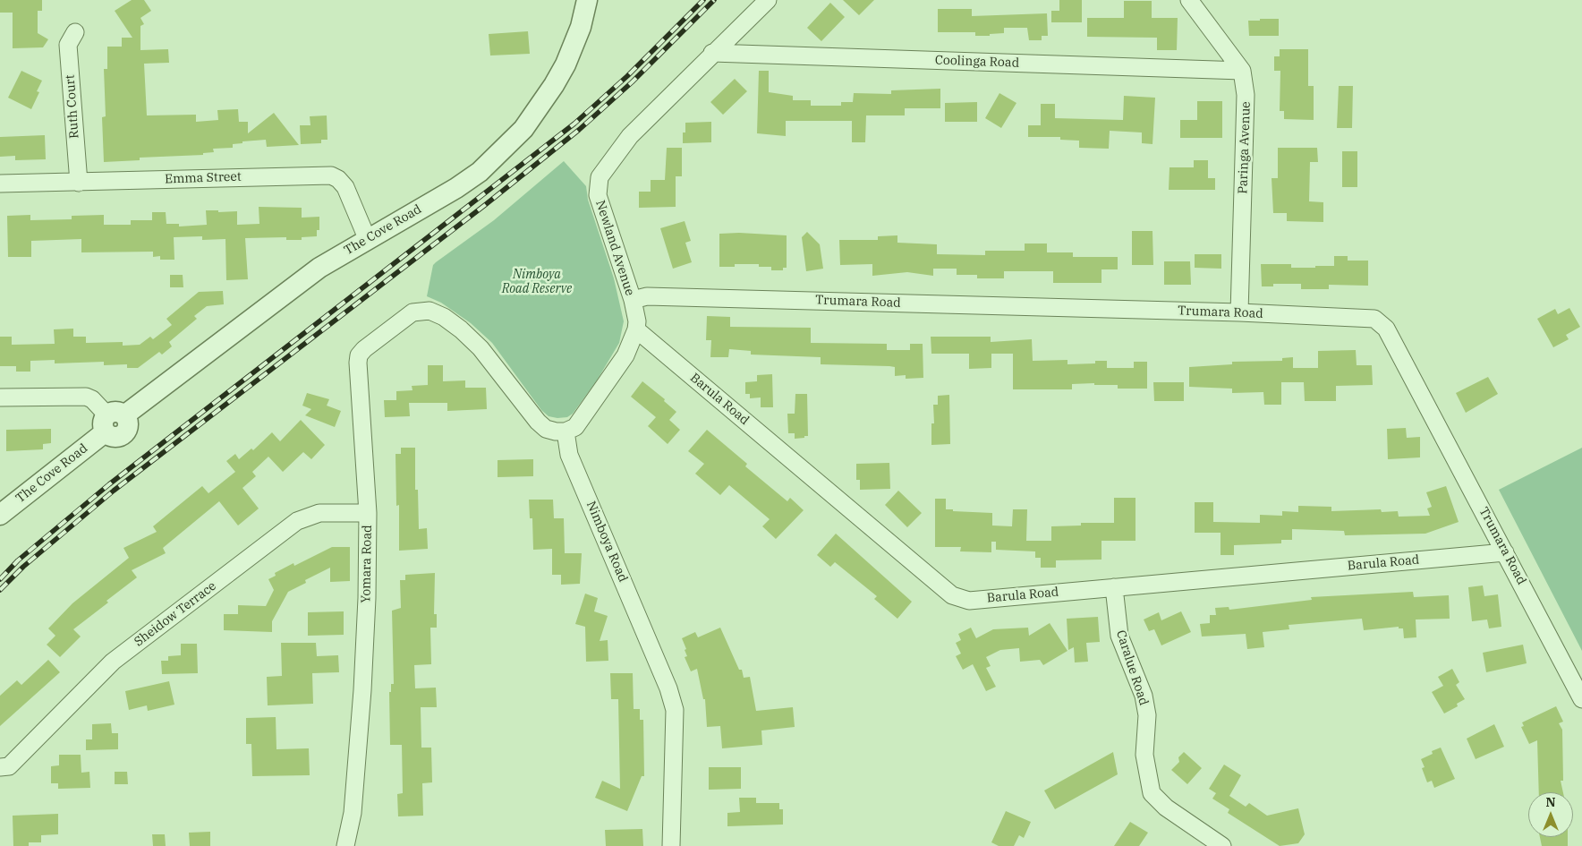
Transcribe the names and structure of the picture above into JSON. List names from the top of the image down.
{
  "streets": {
    "street": [
      "Coolinga Road",
      "Ruth Court",
      "Paringa Avenue",
      "Emma Street",
      "The Cove Road",
      "Newland Avenue",
      "Trumara Road",
      "Barula Road",
      "Nimboya Road",
      "Yomara Road",
      "Sheidow Terrace",
      "Caralue Road"
    ]
  },
  "crossings": [
    ["Coolinga Road", "Paringa Avenue"],
    ["Coolinga Road", "Newland Avenue"],
    ["Ruth Court", "Emma Street"],
    ["Paringa Avenue", "Trumara Road"],
    ["Emma Street", "The Cove Road"],
    ["Newland Avenue", "Trumara Road"],
    ["Newland Avenue", "Barula Road"],
    ["Newland Avenue", "Nimboya Road"],
    ["Newland Avenue", "Yomara Road"],
    ["Trumara Road", "Barula Road"],
    ["Barula Road", "Caralue Road"],
    ["Nimboya Road", "Yomara Road"],
    ["Yomara Road", "Sheidow Terrace"]
  ],
  "parks": ["Nimboya Road Reserve"],
  "north": "top"
}
